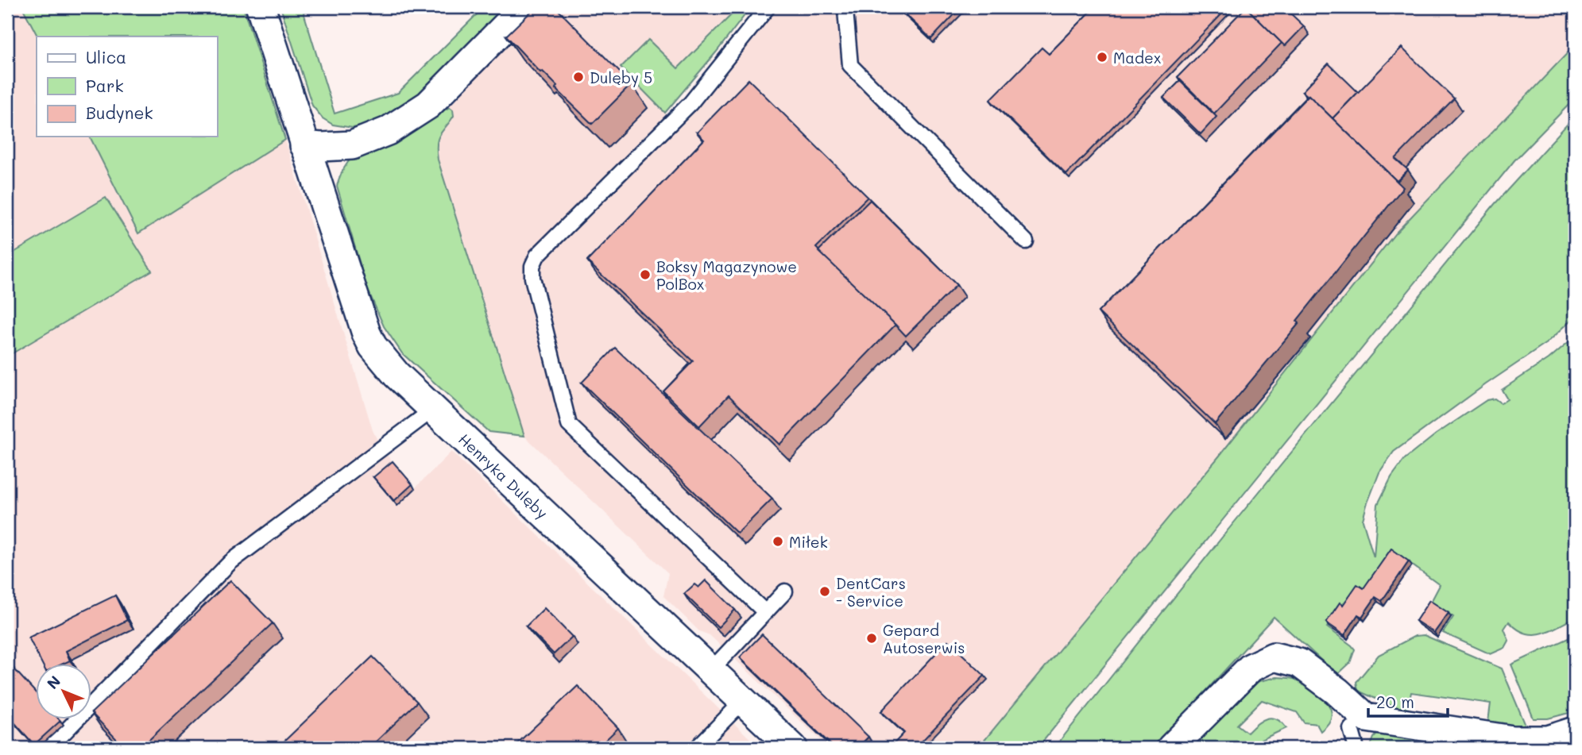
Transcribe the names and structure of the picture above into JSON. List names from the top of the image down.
{
  "streets": {
    "street": ["Henryka Dulęby"]
  },
  "places": [
    "Madex",
    "Dulęby 5",
    "Boksy Magazynowe PolBox",
    "Miłek",
    "DentCars - Service",
    "Gepard Autoserwis"
  ],
  "legend": ["Ulica", "Park", "Budynek"],
  "scale_bar": "20 m",
  "north": "top left"
}
